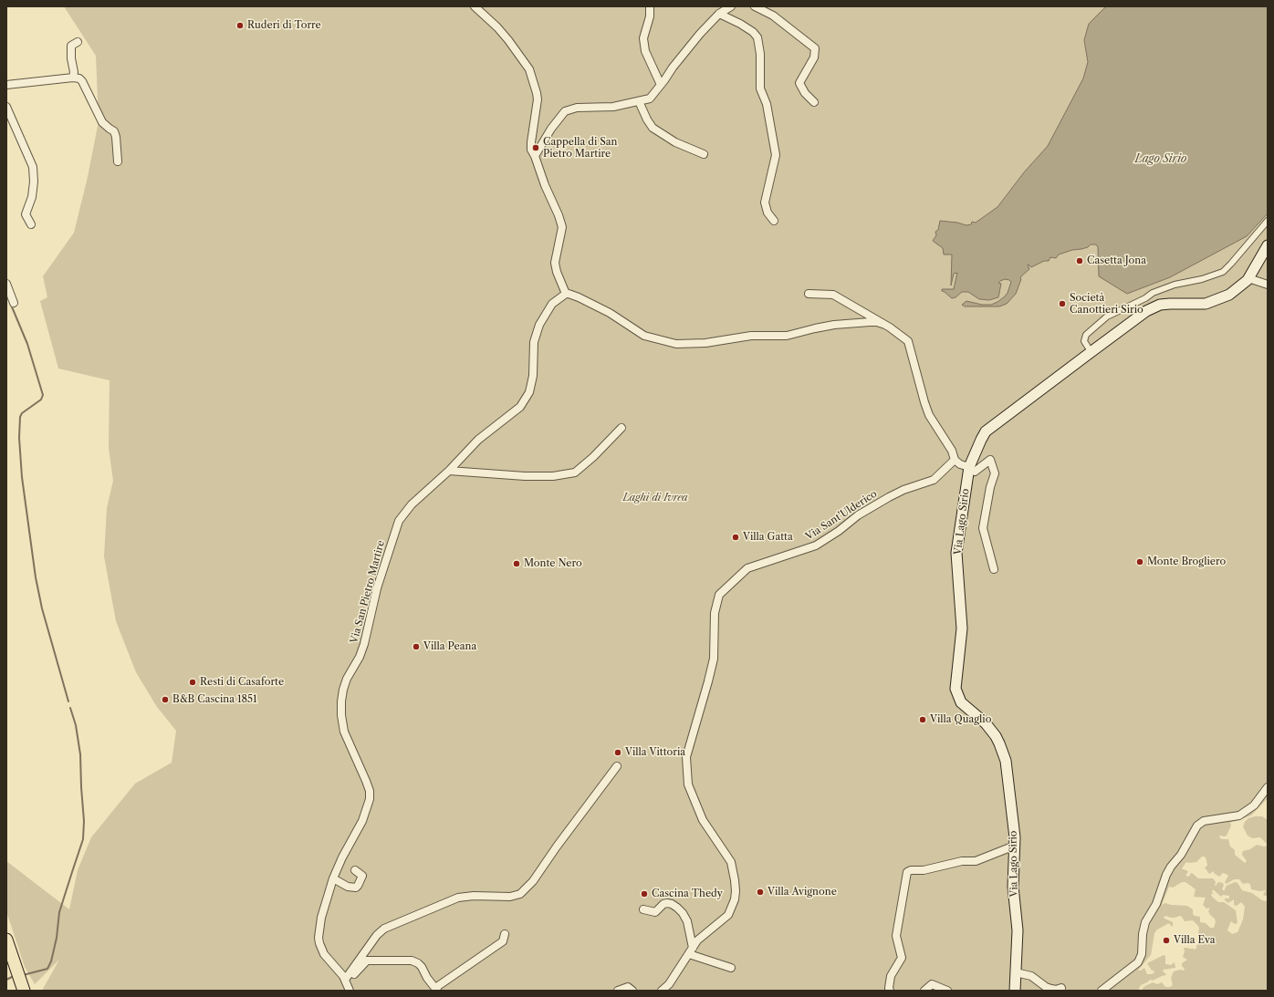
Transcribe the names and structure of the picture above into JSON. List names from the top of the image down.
{
  "streets": {
    "main road": ["Via Lago Sirio"],
    "street": ["Via Sant'Ulderico", "Via San Pietro Martire"]
  },
  "water": ["Lago Sirio"],
  "parks": ["Laghi di Ivrea"],
  "places": [
    "Ruderi di Torre",
    "Cappella di San Pietro Martire",
    "Casetta Jona",
    "Società Canottieri Sirio",
    "Villa Gatta",
    "Monte Brogliero",
    "Monte Nero",
    "Villa Peana",
    "Resti di Casaforte",
    "B&B Cascina 1851",
    "Villa Quaglio",
    "Villa Vittoria",
    "Villa Avignone",
    "Cascina Thedy",
    "Villa Eva"
  ]
}
